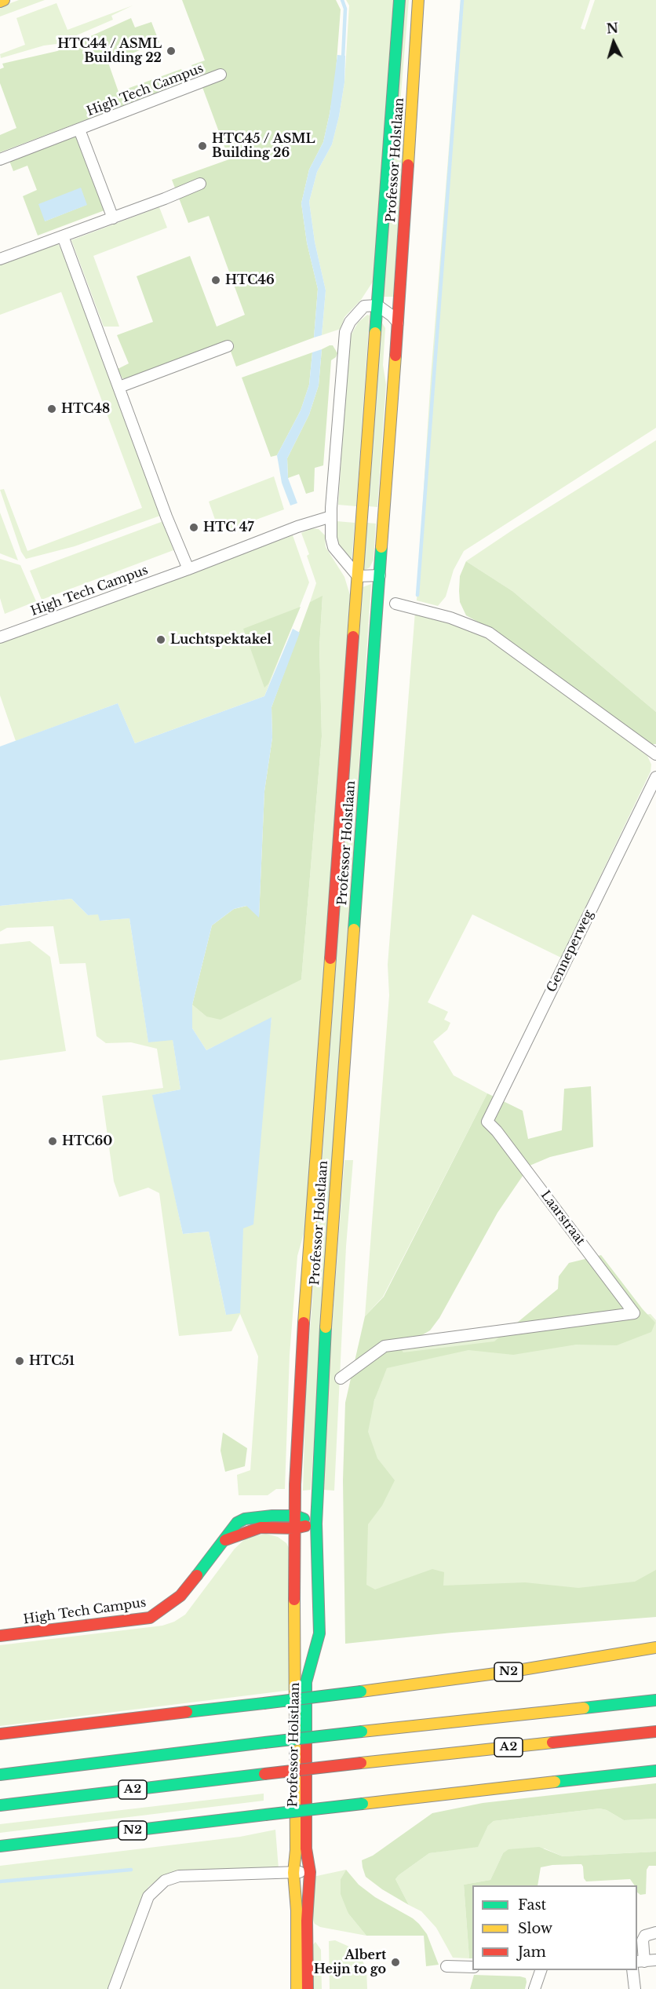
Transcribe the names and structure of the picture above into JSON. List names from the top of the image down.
{
  "streets": {
    "main road": [
      "High Tech Campus",
      "Professor Holstlaan",
      "N2",
      "A2"
    ],
    "street": ["Genneperweg", "Laarstraat"]
  },
  "crossings": [
    ["High Tech Campus", "Professor Holstlaan"],
    ["Genneperweg", "Laarstraat"]
  ],
  "places": [
    "HTC44 / ASML Building 22",
    "HTC45 / ASML Building 26",
    "HTC46",
    "HTC48",
    "HTC 47",
    "Luchtspektakel",
    "HTC60",
    "HTC51",
    "Albert Heijn to go"
  ],
  "legend": ["Fast", "Slow", "Jam"],
  "north": "top"
}
